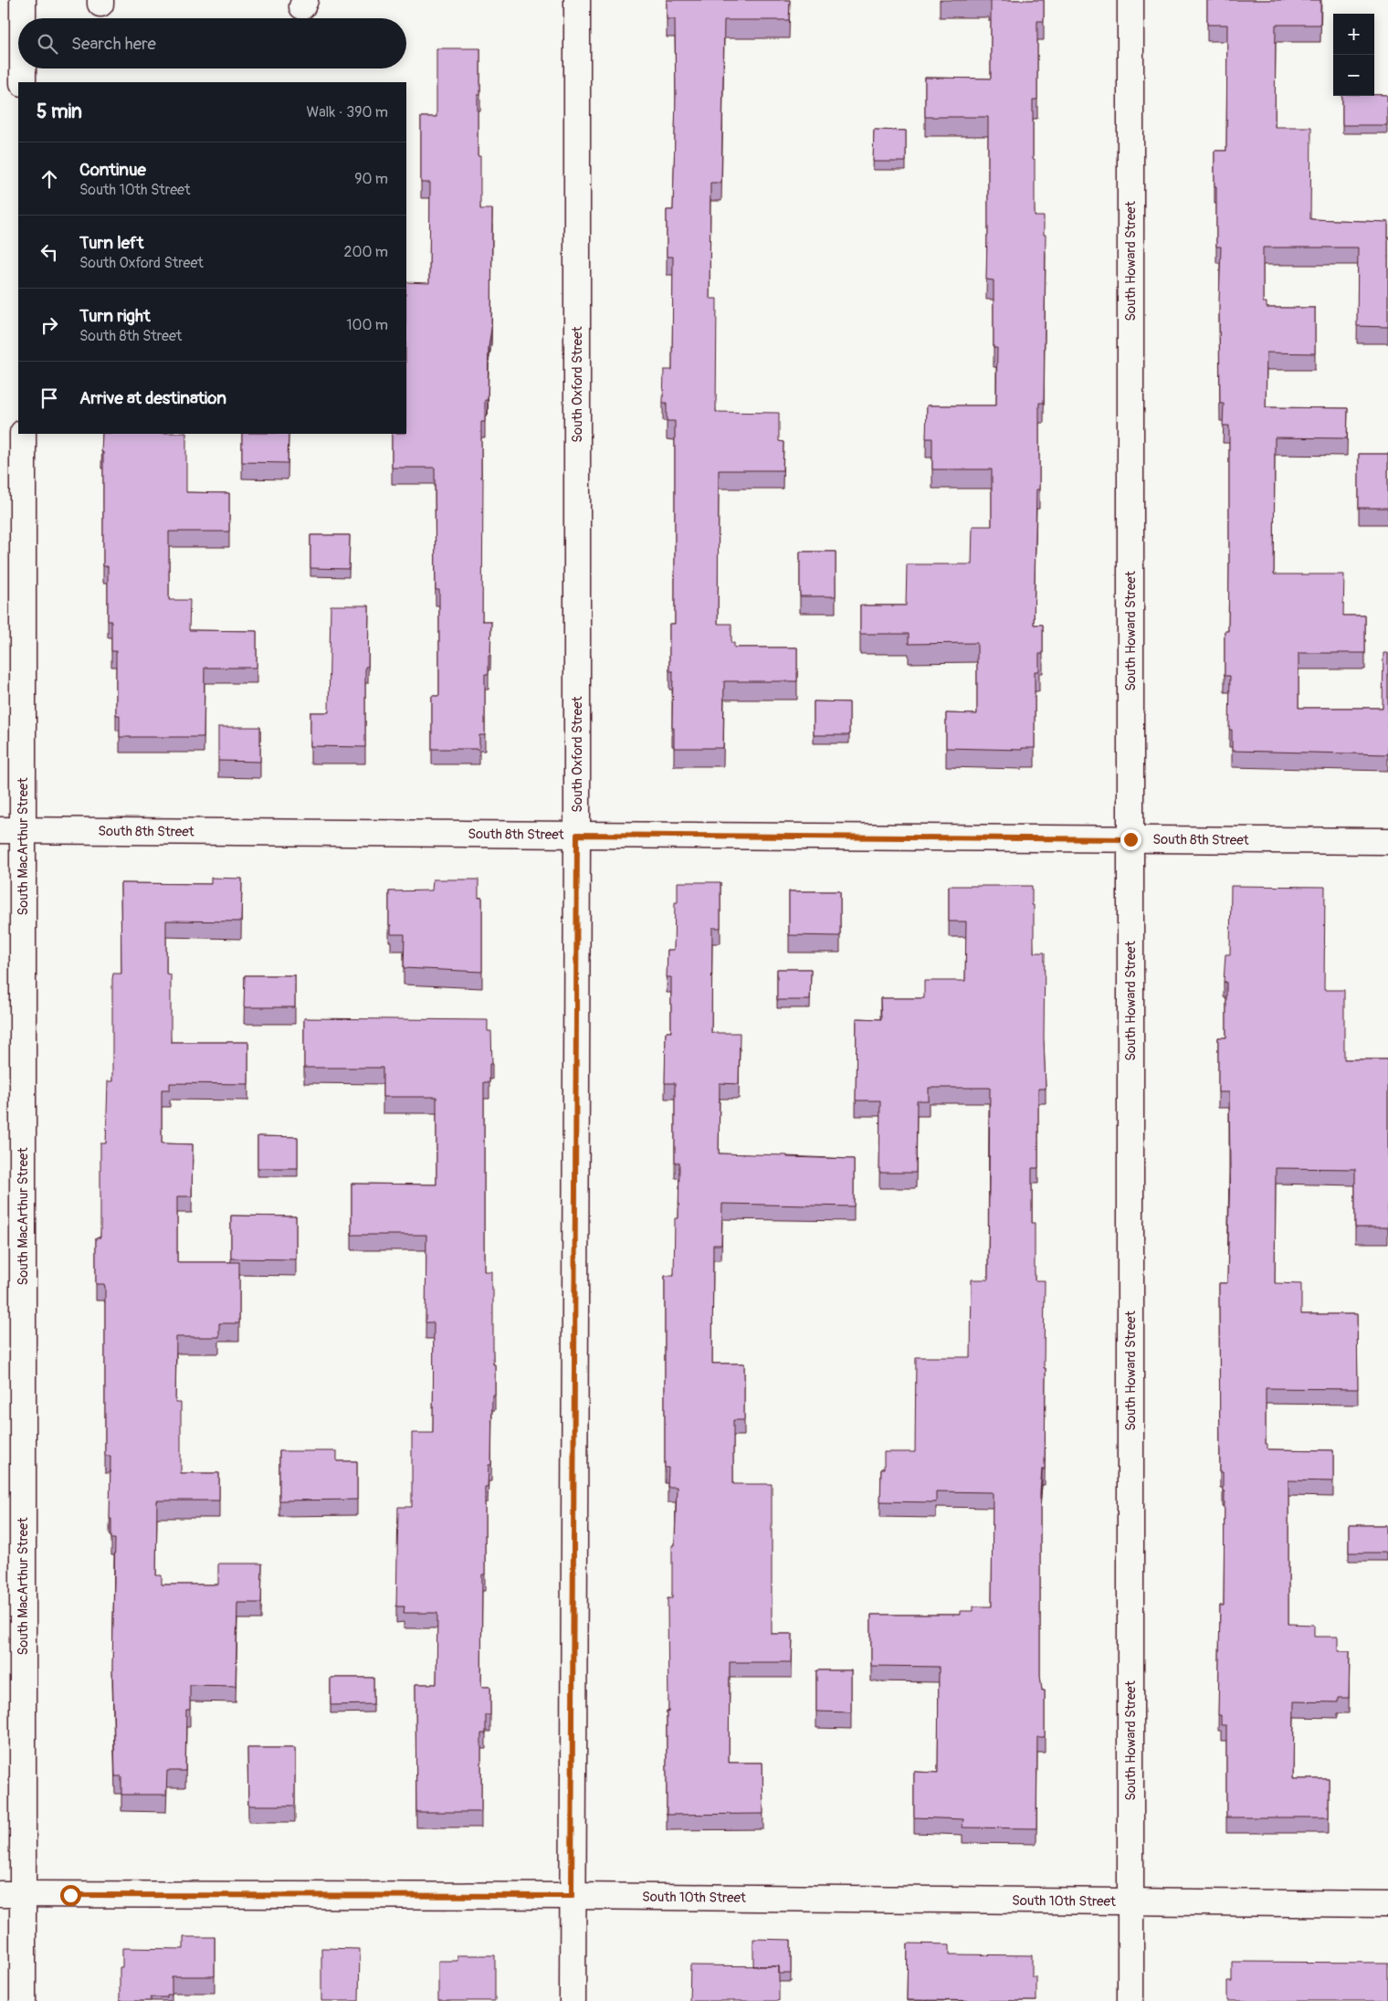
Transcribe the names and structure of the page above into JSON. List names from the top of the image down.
{
  "streets": {
    "street": [
      "South Howard Street",
      "South Oxford Street",
      "South 8th Street",
      "South MacArthur Street",
      "South 10th Street"
    ]
  },
  "crossings": [
    ["South Howard Street", "South 8th Street"],
    ["South Howard Street", "South 10th Street"],
    ["South Oxford Street", "South 8th Street"],
    ["South Oxford Street", "South 10th Street"],
    ["South 8th Street", "South MacArthur Street"],
    ["South MacArthur Street", "South 10th Street"]
  ],
  "page": {
    "map_buttons": ["+", "−"],
    "search": "Search here",
    "heading": ["5 min", "Walk · 390 m"],
    "list": [
      ["Continue", "South 10th Street", "90 m"],
      ["Turn left", "South Oxford Street", "200 m"],
      ["Turn right", "South 8th Street", "100 m"],
      "Arrive at destination"
    ]
  }
}
